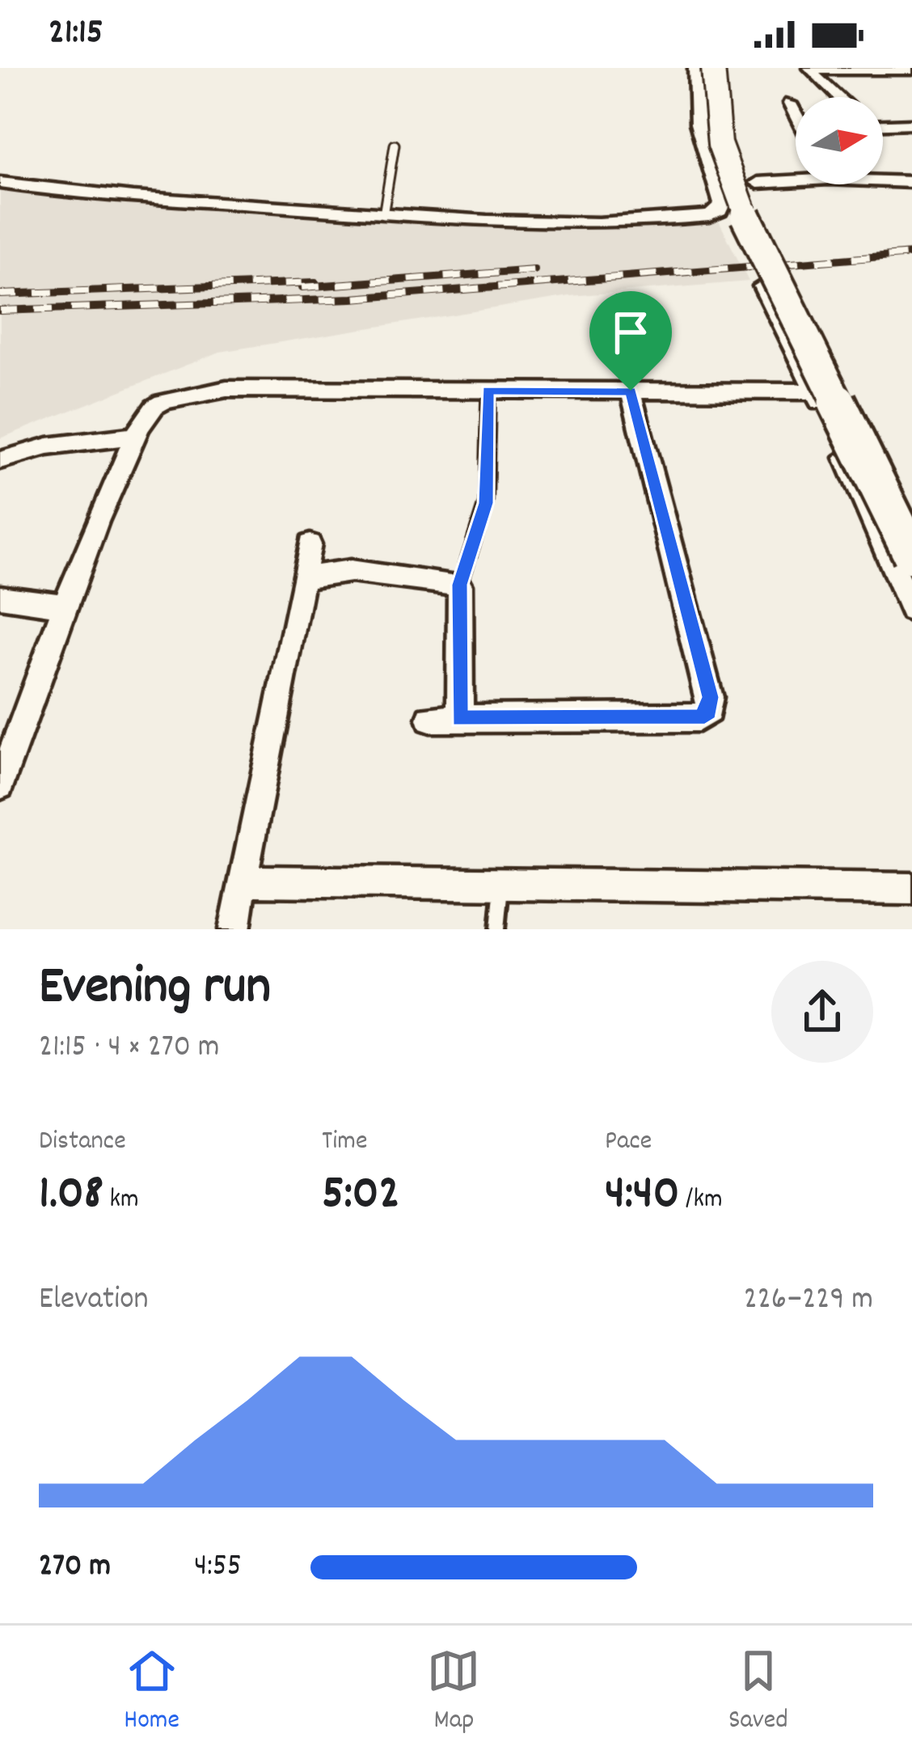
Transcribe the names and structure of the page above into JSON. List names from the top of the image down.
{
  "north": "right",
  "page": {
    "status": "21:15",
    "heading": ["Evening run", "21:15 · 4 × 270 m"],
    "stats": [
      ["Distance", "1.08 km"],
      ["Time", "5:02"],
      ["Pace", "4:40 /km"]
    ],
    "chart": ["Elevation", "226–229 m"],
    "list": [
      {
        "name": "270 m",
        "note": "4:55"
      }
    ],
    "tabs": ["Home", "Map", "Saved"]
  }
}
